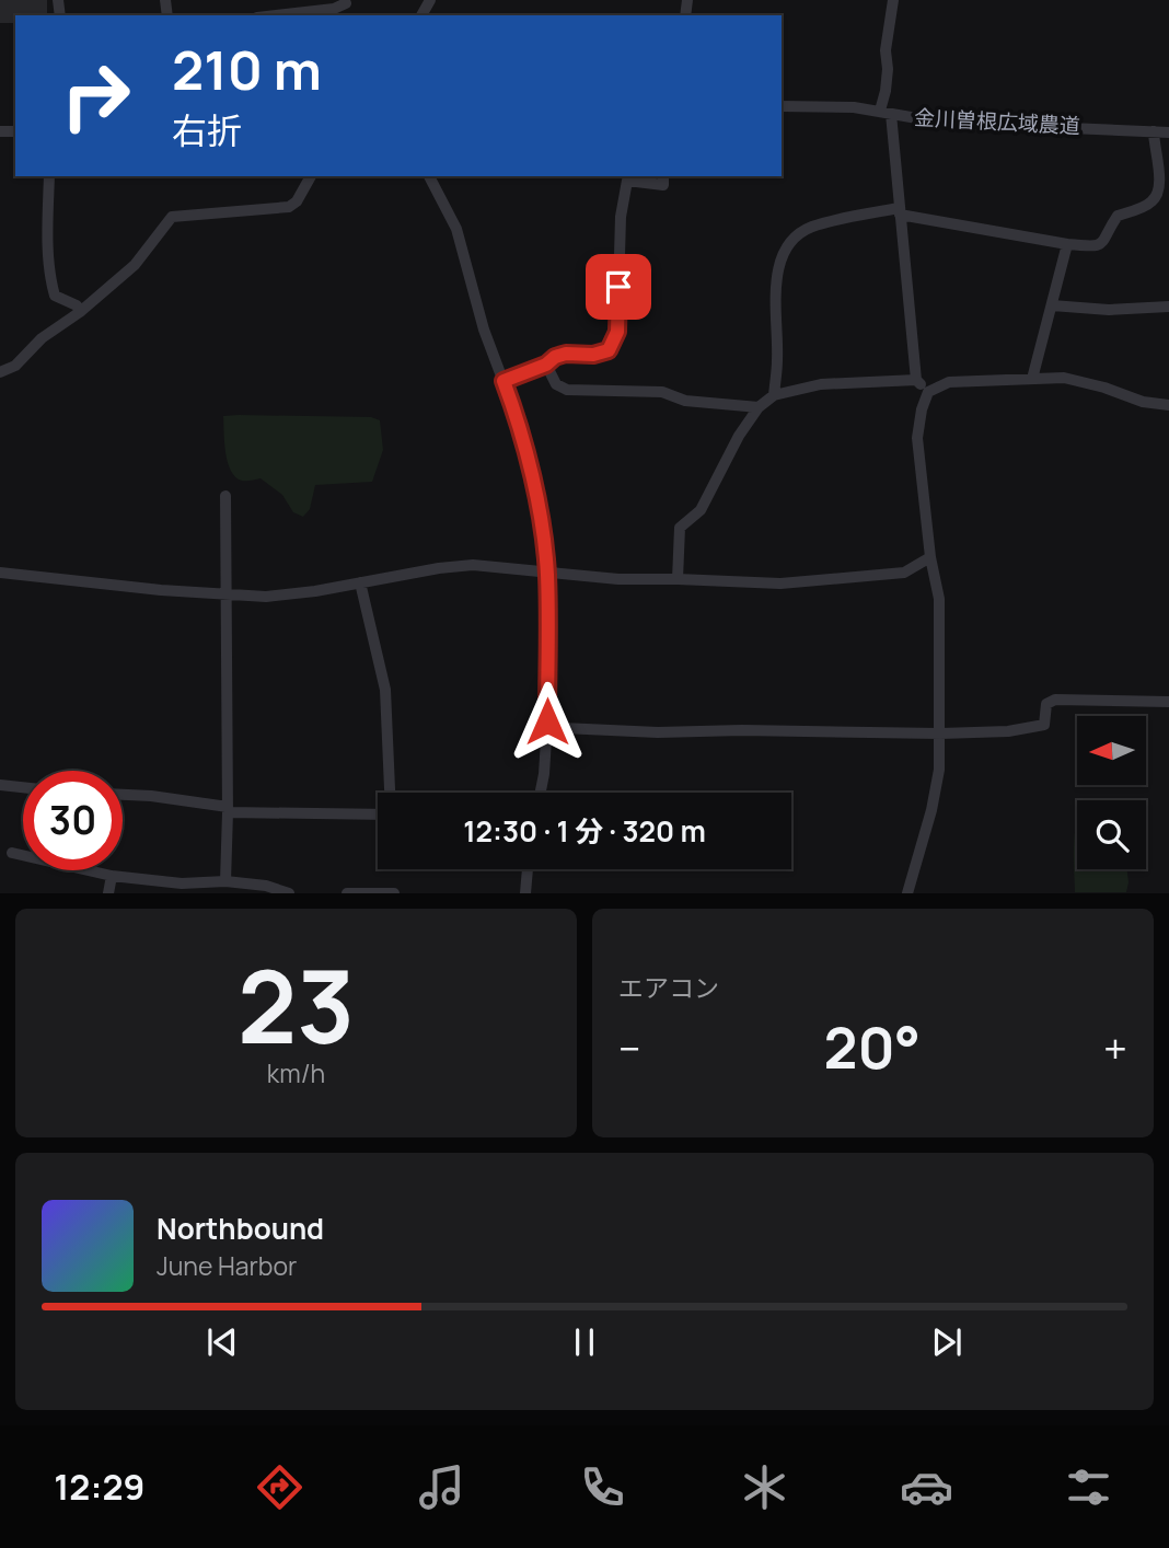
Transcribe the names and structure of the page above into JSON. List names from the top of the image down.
{
  "streets": {
    "street": ["金川曽根広域農道"]
  },
  "north": "left",
  "page": {
    "turn": ["210 m", "右折"],
    "limit": "30",
    "trip": "12:30 · 1 分 · 320 m",
    "tile": [
      ["23", "km/h"],
      "エアコン"
    ],
    "heat": ["−", "20°", "+"],
    "song": ["Northbound", "June Harbor"],
    "tabs": "12:29"
  }
}
